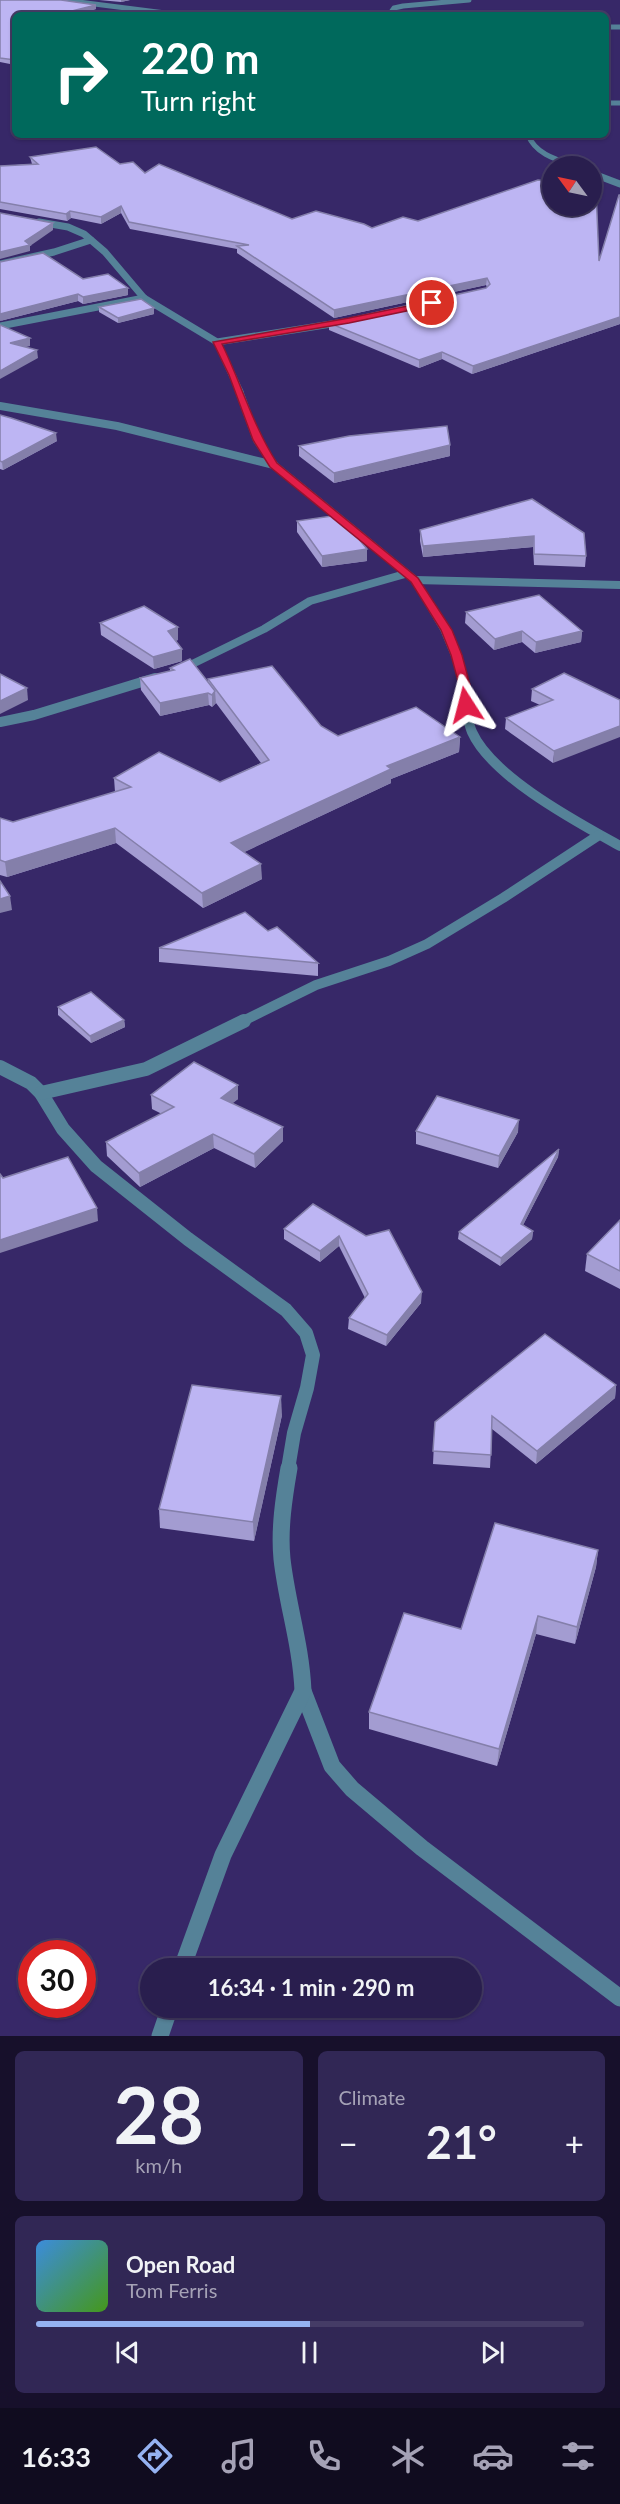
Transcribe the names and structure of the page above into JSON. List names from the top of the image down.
{
  "north": "top left",
  "page": {
    "turn": ["220 m", "Turn right"],
    "limit": "30",
    "trip": "16:34 · 1 min · 290 m",
    "tile": [
      ["28", "km/h"],
      "Climate"
    ],
    "heat": ["−", "21°", "+"],
    "song": ["Open Road", "Tom Ferris"],
    "tabs": "16:33"
  }
}
